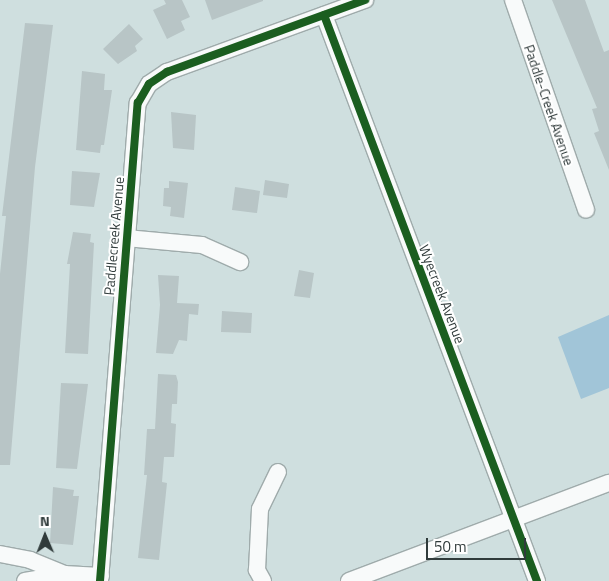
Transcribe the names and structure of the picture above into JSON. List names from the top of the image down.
{
  "streets": {
    "street": ["Paddle-Creek Avenue", "Paddlecreek Avenue", "Wyecreek Avenue"]
  },
  "crossings": [
    ["Paddlecreek Avenue", "Wyecreek Avenue"]
  ],
  "scale_bar": "50 m",
  "north": "top"
}
